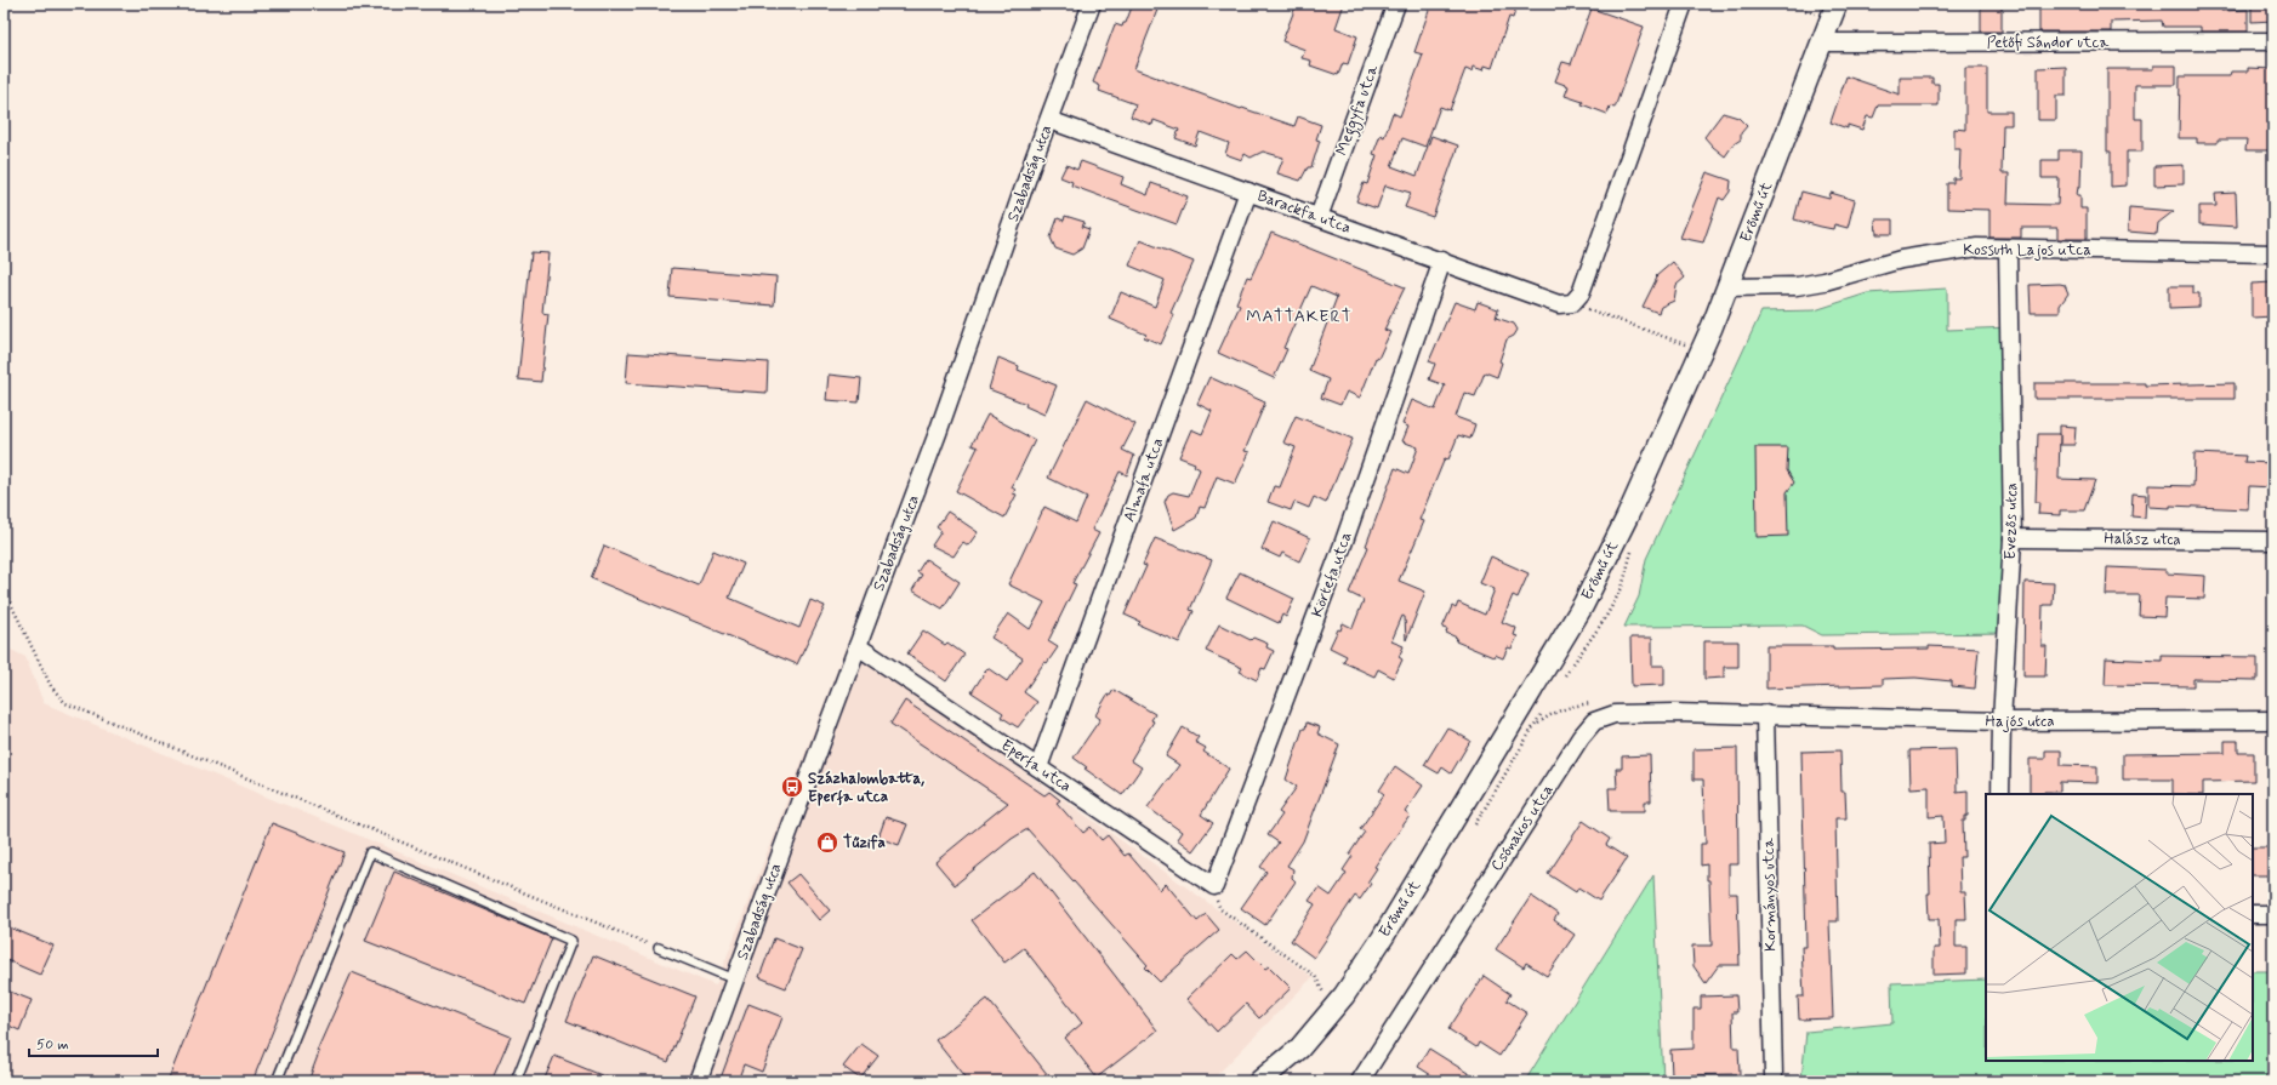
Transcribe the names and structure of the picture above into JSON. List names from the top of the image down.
{
  "streets": {
    "street": [
      "Petőfi Sándor utca",
      "Meggyfa utca",
      "Szabadság utca",
      "Barackfa utca",
      "Erőmű út",
      "Kossuth Lajos utca",
      "Almafa utca",
      "Evezős utca",
      "Halász utca",
      "Körtefa utca",
      "Hajós utca",
      "Eperfa utca",
      "Csónakos utca",
      "Kormányos utca"
    ]
  },
  "crossings": [
    ["Petőfi Sándor utca", "Erőmű út"],
    ["Meggyfa utca", "Barackfa utca"],
    ["Szabadság utca", "Barackfa utca"],
    ["Szabadság utca", "Eperfa utca"],
    ["Barackfa utca", "Almafa utca"],
    ["Barackfa utca", "Körtefa utca"],
    ["Erőmű út", "Kossuth Lajos utca"],
    ["Kossuth Lajos utca", "Evezős utca"],
    ["Almafa utca", "Eperfa utca"],
    ["Evezős utca", "Halász utca"],
    ["Evezős utca", "Hajós utca"],
    ["Körtefa utca", "Eperfa utca"],
    ["Hajós utca", "Csónakos utca"],
    ["Hajós utca", "Kormányos utca"],
    ["Csónakos utca", "Kormányos utca"]
  ],
  "districts": ["MATTAKERT"],
  "places": {
    "bus stop": ["Százhalombatta, Eperfa utca"],
    "shop": ["Tűzifa"]
  },
  "scale_bar": "50 m"
}
